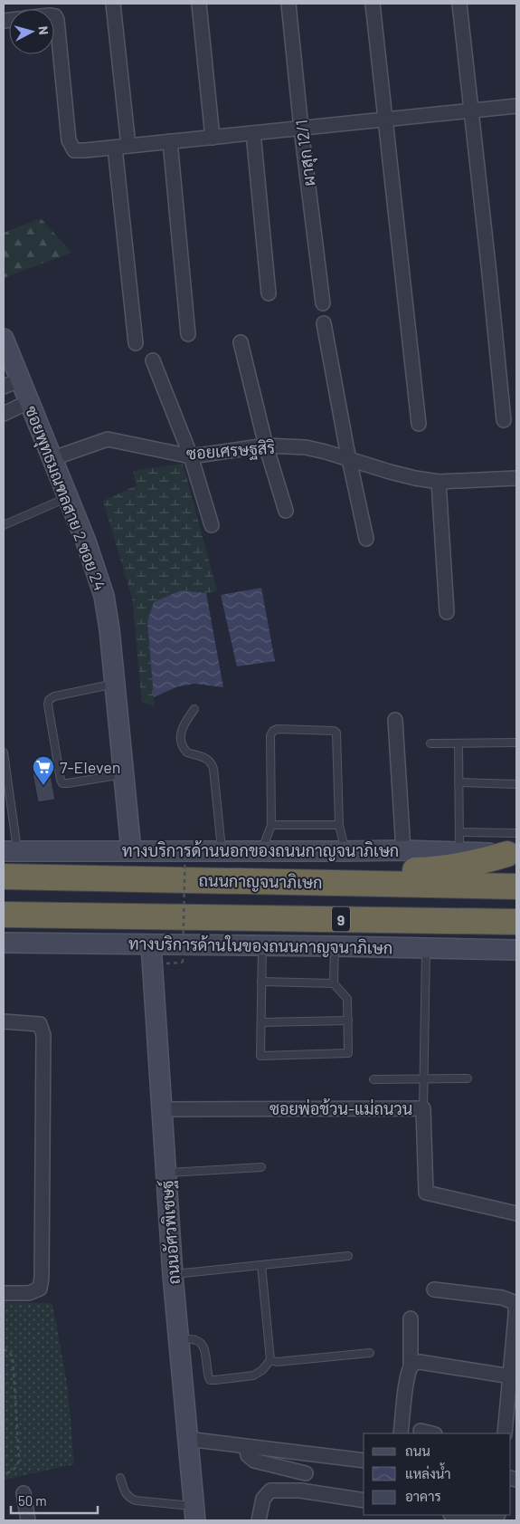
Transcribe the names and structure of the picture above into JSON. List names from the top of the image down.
{
  "streets": {
    "highway": ["ถนนกาญจนาภิเษก", "9"],
    "street": [
      "ผาสุก 12/1",
      "ซอยเศรษฐสิริ",
      "ซอยพุทธมณฑลสาย 2 ซอย 24",
      "ทางบริการด้านนอกของถนนกาญจนาภิเษก",
      "ทางบริการด้านในของถนนกาญจนาภิเษก",
      "ซอยพ่อช้วน-แม่ถนวน",
      "ถนนอัศวพิเชษฐ์"
    ]
  },
  "crossings": [
    ["ซอยเศรษฐสิริ", "ซอยพุทธมณฑลสาย 2 ซอย 24"],
    ["ซอยพุทธมณฑลสาย 2 ซอย 24", "ทางบริการด้านนอกของถนนกาญจนาภิเษก"],
    ["ทางบริการด้านในของถนนกาญจนาภิเษก", "ถนนอัศวพิเชษฐ์"],
    ["ซอยพ่อช้วน-แม่ถนวน", "ถนนอัศวพิเชษฐ์"]
  ],
  "places": {
    "supermarket": ["7-Eleven"]
  },
  "legend": ["ถนน", "แหล่งน้ำ", "อาคาร"],
  "scale_bar": "50 m",
  "north": "right"
}
